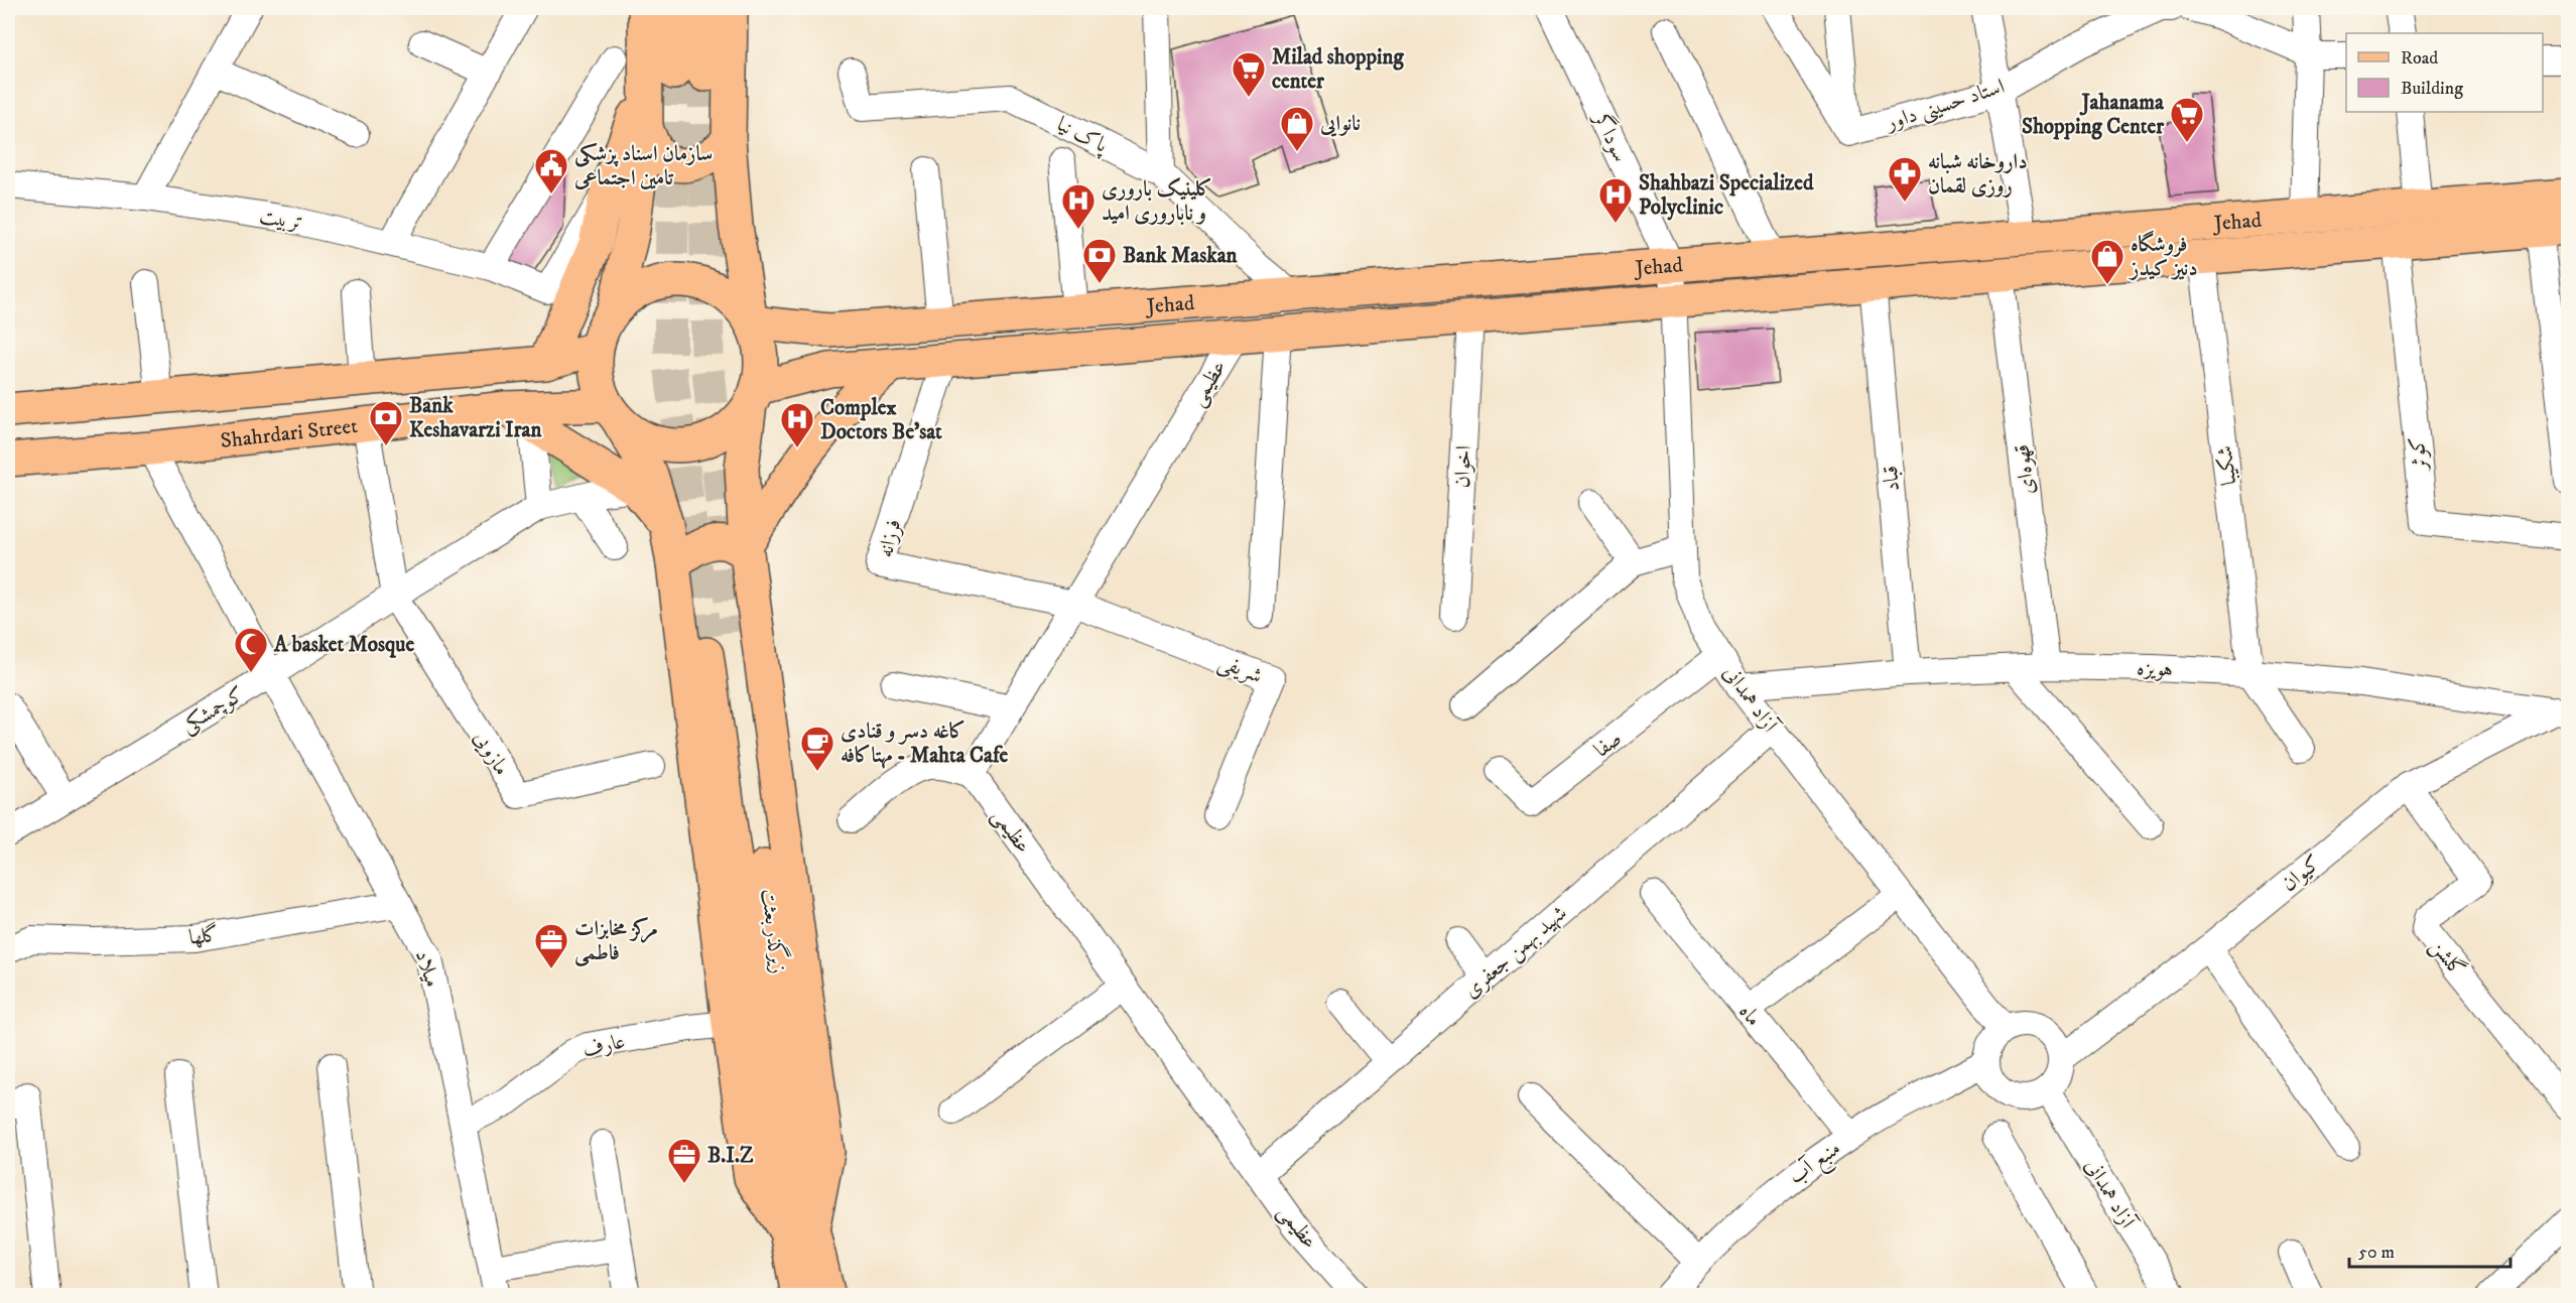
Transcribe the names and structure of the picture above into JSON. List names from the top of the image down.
{
  "streets": {
    "main road": ["Jehad", "Shahrdari Street", "زیرگذر بعثت"],
    "street": [
      "استاد حسینی داور",
      "پاک نیا",
      "سوداگر",
      "تربیت",
      "عظیمی",
      "کوثر",
      "شکیبا",
      "اخوان",
      "قهوه‌ای",
      "قباد",
      "فرزانه",
      "شریفی",
      "هویزه",
      "آزاد همدانی",
      "کوچمشکی",
      "صفا",
      "مازویی",
      "کیوان",
      "گلها",
      "شهید بهمن جعفری",
      "گلشن",
      "میلاد",
      "ماه",
      "عارف",
      "منبع آب"
    ]
  },
  "crossings": [
    ["پاک نیا", "Jehad"],
    ["سوداگر", "Jehad"],
    ["سوداگر", "آزاد همدانی"],
    ["Jehad", "عظیمی"],
    ["Jehad", "Shahrdari Street"],
    ["Jehad", "کوثر"],
    ["Jehad", "شکیبا"],
    ["Jehad", "اخوان"],
    ["Jehad", "قهوه‌ای"],
    ["Jehad", "قباد"],
    ["Jehad", "فرزانه"],
    ["Jehad", "آزاد همدانی"],
    ["عظیمی", "فرزانه"],
    ["عظیمی", "شریفی"],
    ["عظیمی", "شهید بهمن جعفری"],
    ["Shahrdari Street", "میلاد"],
    ["شکیبا", "هویزه"],
    ["قهوه‌ای", "هویزه"],
    ["قباد", "هویزه"],
    ["فرزانه", "شریفی"],
    ["هویزه", "آزاد همدانی"],
    ["هویزه", "کیوان"],
    ["آزاد همدانی", "صفا"],
    ["آزاد همدانی", "کیوان"],
    ["آزاد همدانی", "شهید بهمن جعفری"],
    ["آزاد همدانی", "منبع آب"],
    ["کوچمشکی", "مازویی"],
    ["کوچمشکی", "میلاد"],
    ["کیوان", "گلشن"],
    ["کیوان", "منبع آب"],
    ["گلها", "میلاد"],
    ["میلاد", "عارف"],
    ["ماه", "منبع آب"]
  ],
  "places": {
    "supermarket": ["Milad shopping center", "Jahanama Shopping Center"],
    "shop": ["نانوایی", "فروشگاه دنیز کیدز"],
    "public building": ["سازمان اسناد پزشکی تامین اجتماعی"],
    "pharmacy": ["داروخانه شبانه روزی لقمان"],
    "hospital": ["Shahbazi Specialized Polyclinic", "کلینیک باروری و ناباروری امید", "Complex Doctors Be'sat"],
    "bank": ["Bank Maskan", "Bank Keshavarzi Iran"],
    "mosque": ["A basket Mosque"],
    "cafe": ["کاغه دسر و قنادی مهتاکافه - Mahta Cafe"],
    "office": ["مرکز مخابزات فاطمی", "B.I.Z"]
  },
  "legend": ["Road", "Building"],
  "scale_bar": "50 m"
}
